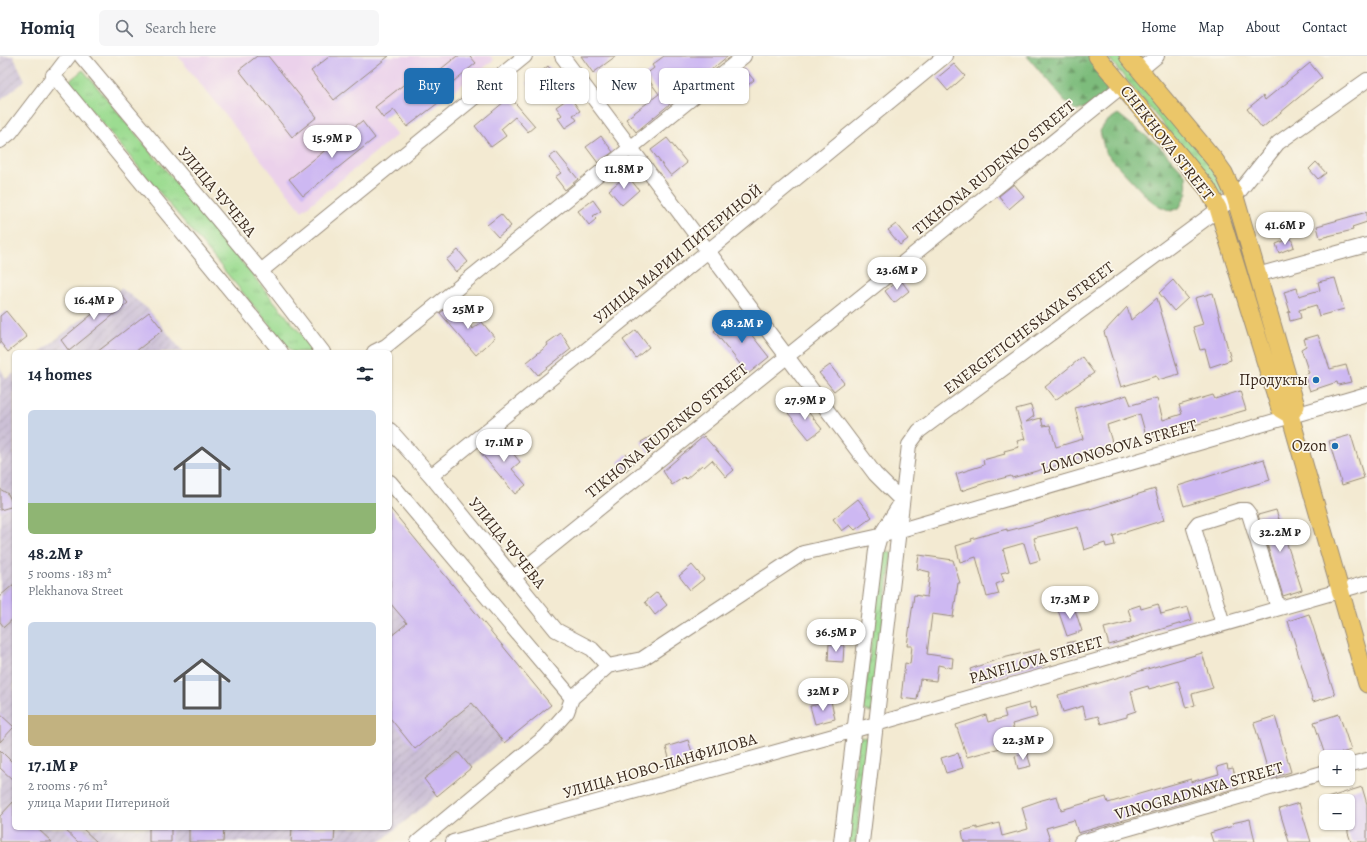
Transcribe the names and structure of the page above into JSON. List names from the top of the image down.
{
  "streets": {
    "main road": ["CHEKHOVA STREET"],
    "street": [
      "TIKHONA RUDENKO STREET",
      "УЛИЦА ЧУЧЕВА",
      "УЛИЦА МАРИИ ПИТЕРИНОЙ",
      "ENERGETICHESKAYA STREET",
      "LOMONOSOVA STREET",
      "PANFILOVA STREET",
      "УЛИЦА НОВО-ПАНФИЛОВА",
      "VINOGRADNAYA STREET"
    ]
  },
  "crossings": [
    ["CHEKHOVA STREET", "TIKHONA RUDENKO STREET"],
    ["CHEKHOVA STREET", "ENERGETICHESKAYA STREET"],
    ["CHEKHOVA STREET", "LOMONOSOVA STREET"],
    ["CHEKHOVA STREET", "PANFILOVA STREET"],
    ["TIKHONA RUDENKO STREET", "УЛИЦА ЧУЧЕВА"],
    ["УЛИЦА ЧУЧЕВА", "УЛИЦА МАРИИ ПИТЕРИНОЙ"],
    ["УЛИЦА ЧУЧЕВА", "LOMONOSOVA STREET"],
    ["ENERGETICHESKAYA STREET", "LOMONOSOVA STREET"],
    ["ENERGETICHESKAYA STREET", "PANFILOVA STREET"],
    ["ENERGETICHESKAYA STREET", "УЛИЦА НОВО-ПАНФИЛОВА"],
    ["PANFILOVA STREET", "УЛИЦА НОВО-ПАНФИЛОВА"]
  ],
  "places": ["Продукты", "Ozon"],
  "page": {
    "header": "Homiq",
    "search": "Search here",
    "nav": [
      "Home",
      "Map",
      "About",
      "Contact"
    ],
    "chip": [
      "Buy",
      "Rent",
      "Filters",
      "New",
      "Apartment"
    ],
    "price": [
      "15.9M ₽",
      "11.8M ₽",
      "41.6M ₽",
      "23.6M ₽",
      "16.4M ₽",
      "25M ₽",
      "48.2M ₽",
      "27.9M ₽",
      "17.1M ₽",
      "32.2M ₽",
      "17.3M ₽",
      "36.5M ₽",
      "32M ₽",
      "22.3M ₽"
    ],
    "heading": "14 homes",
    "list": [
      {
        "name": "48.2M ₽",
        "note": "5 rooms · 183 m² · Plekhanova Street"
      },
      {
        "name": "17.1M ₽",
        "note": "2 rooms · 76 m² · улица Марии Питериной"
      }
    ],
    "map_buttons": ["+", "−"]
  }
}
